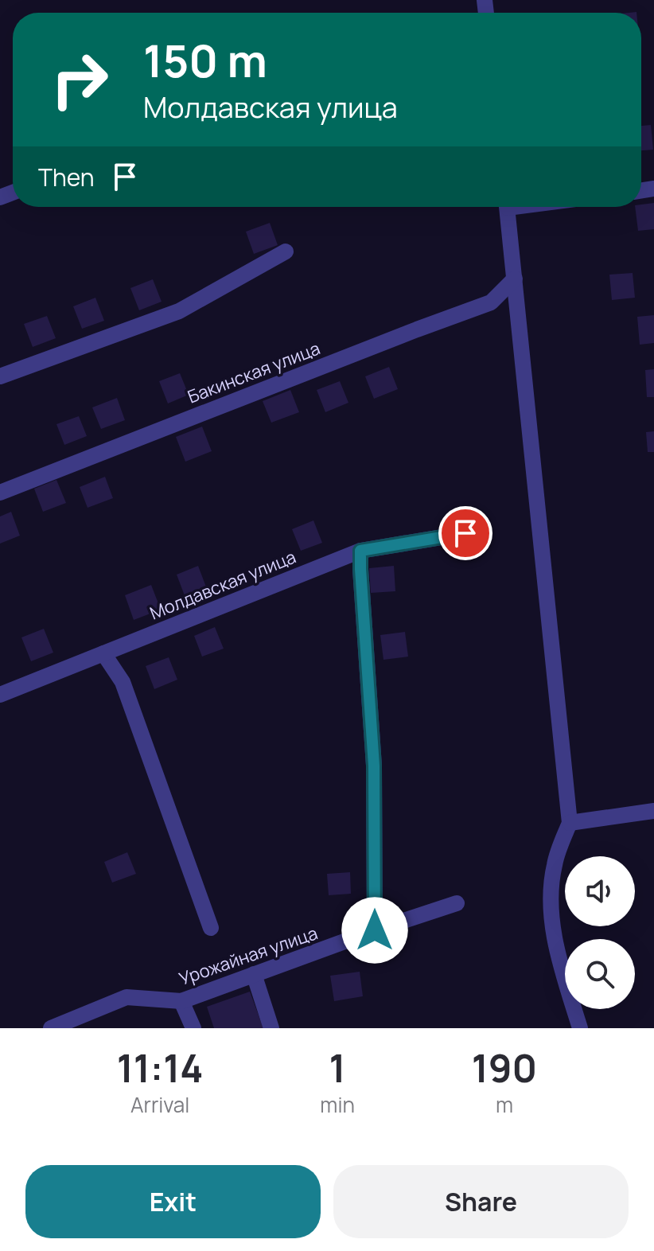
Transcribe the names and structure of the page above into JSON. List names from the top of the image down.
{
  "streets": {
    "street": ["Бакинская улица", "Молдавская улица", "Урожайная улица"]
  },
  "page": {
    "turn": ["150 m", "Молдавская улица"],
    "then": "Then",
    "eta": [
      "11:14",
      "Arrival",
      "1",
      "min",
      "190",
      "m"
    ],
    "buttons": ["Exit", "Share"]
  }
}
